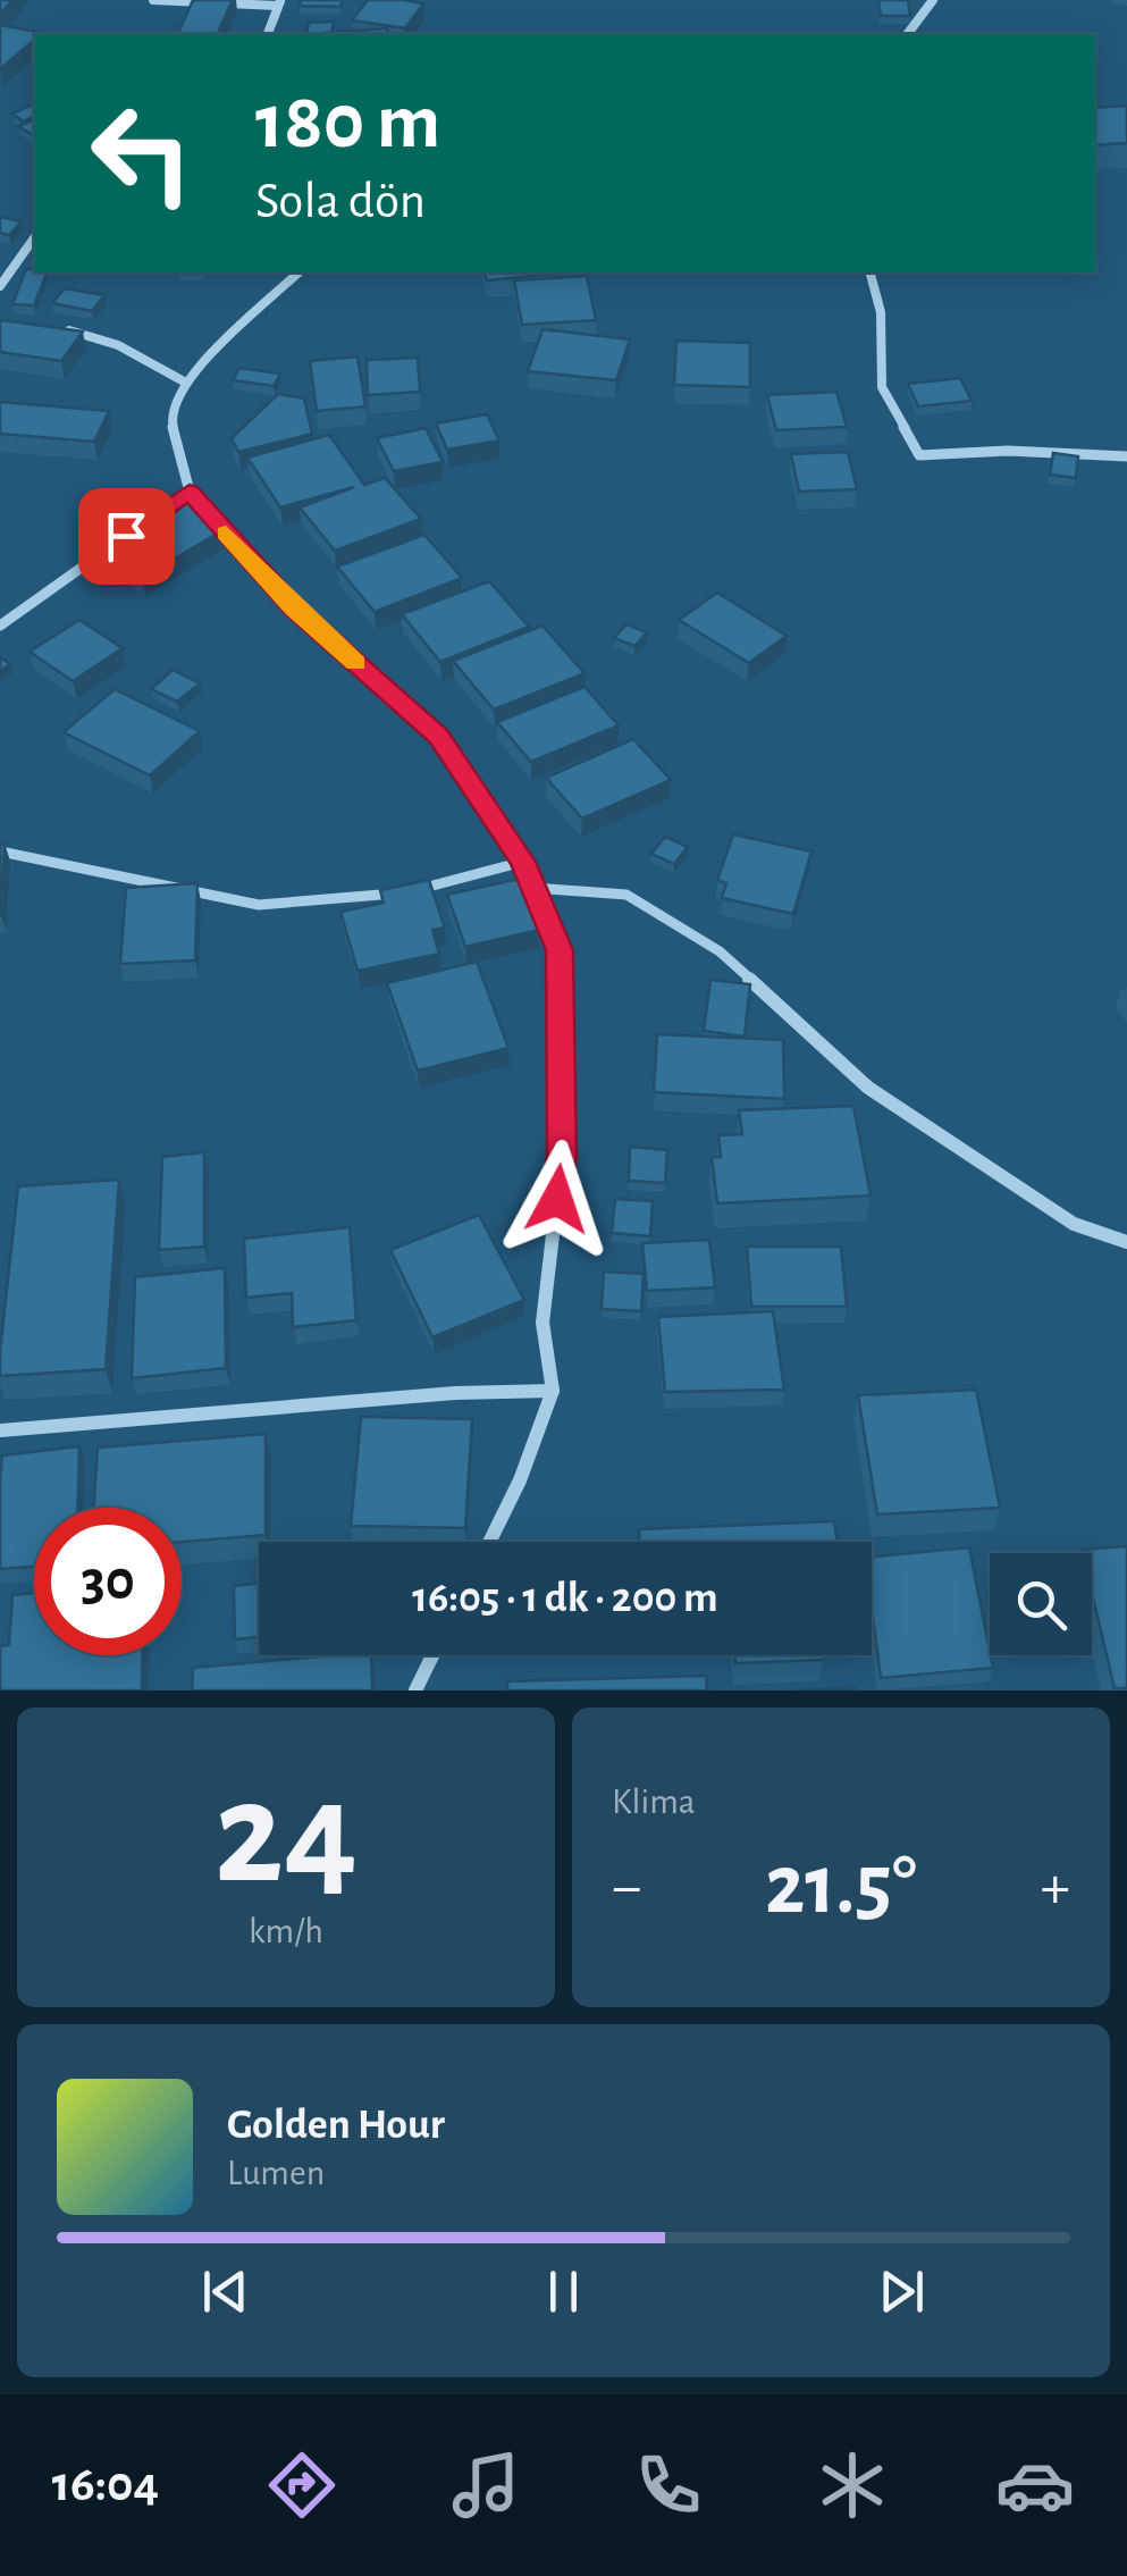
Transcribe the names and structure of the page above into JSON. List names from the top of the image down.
{
  "page": {
    "turn": ["180 m", "Sola dön"],
    "limit": "30",
    "trip": "16:05 · 1 dk · 200 m",
    "tile": [
      ["24", "km/h"],
      "Klima"
    ],
    "heat": ["−", "21.5°", "+"],
    "song": ["Golden Hour", "Lumen"],
    "tabs": "16:04"
  }
}
